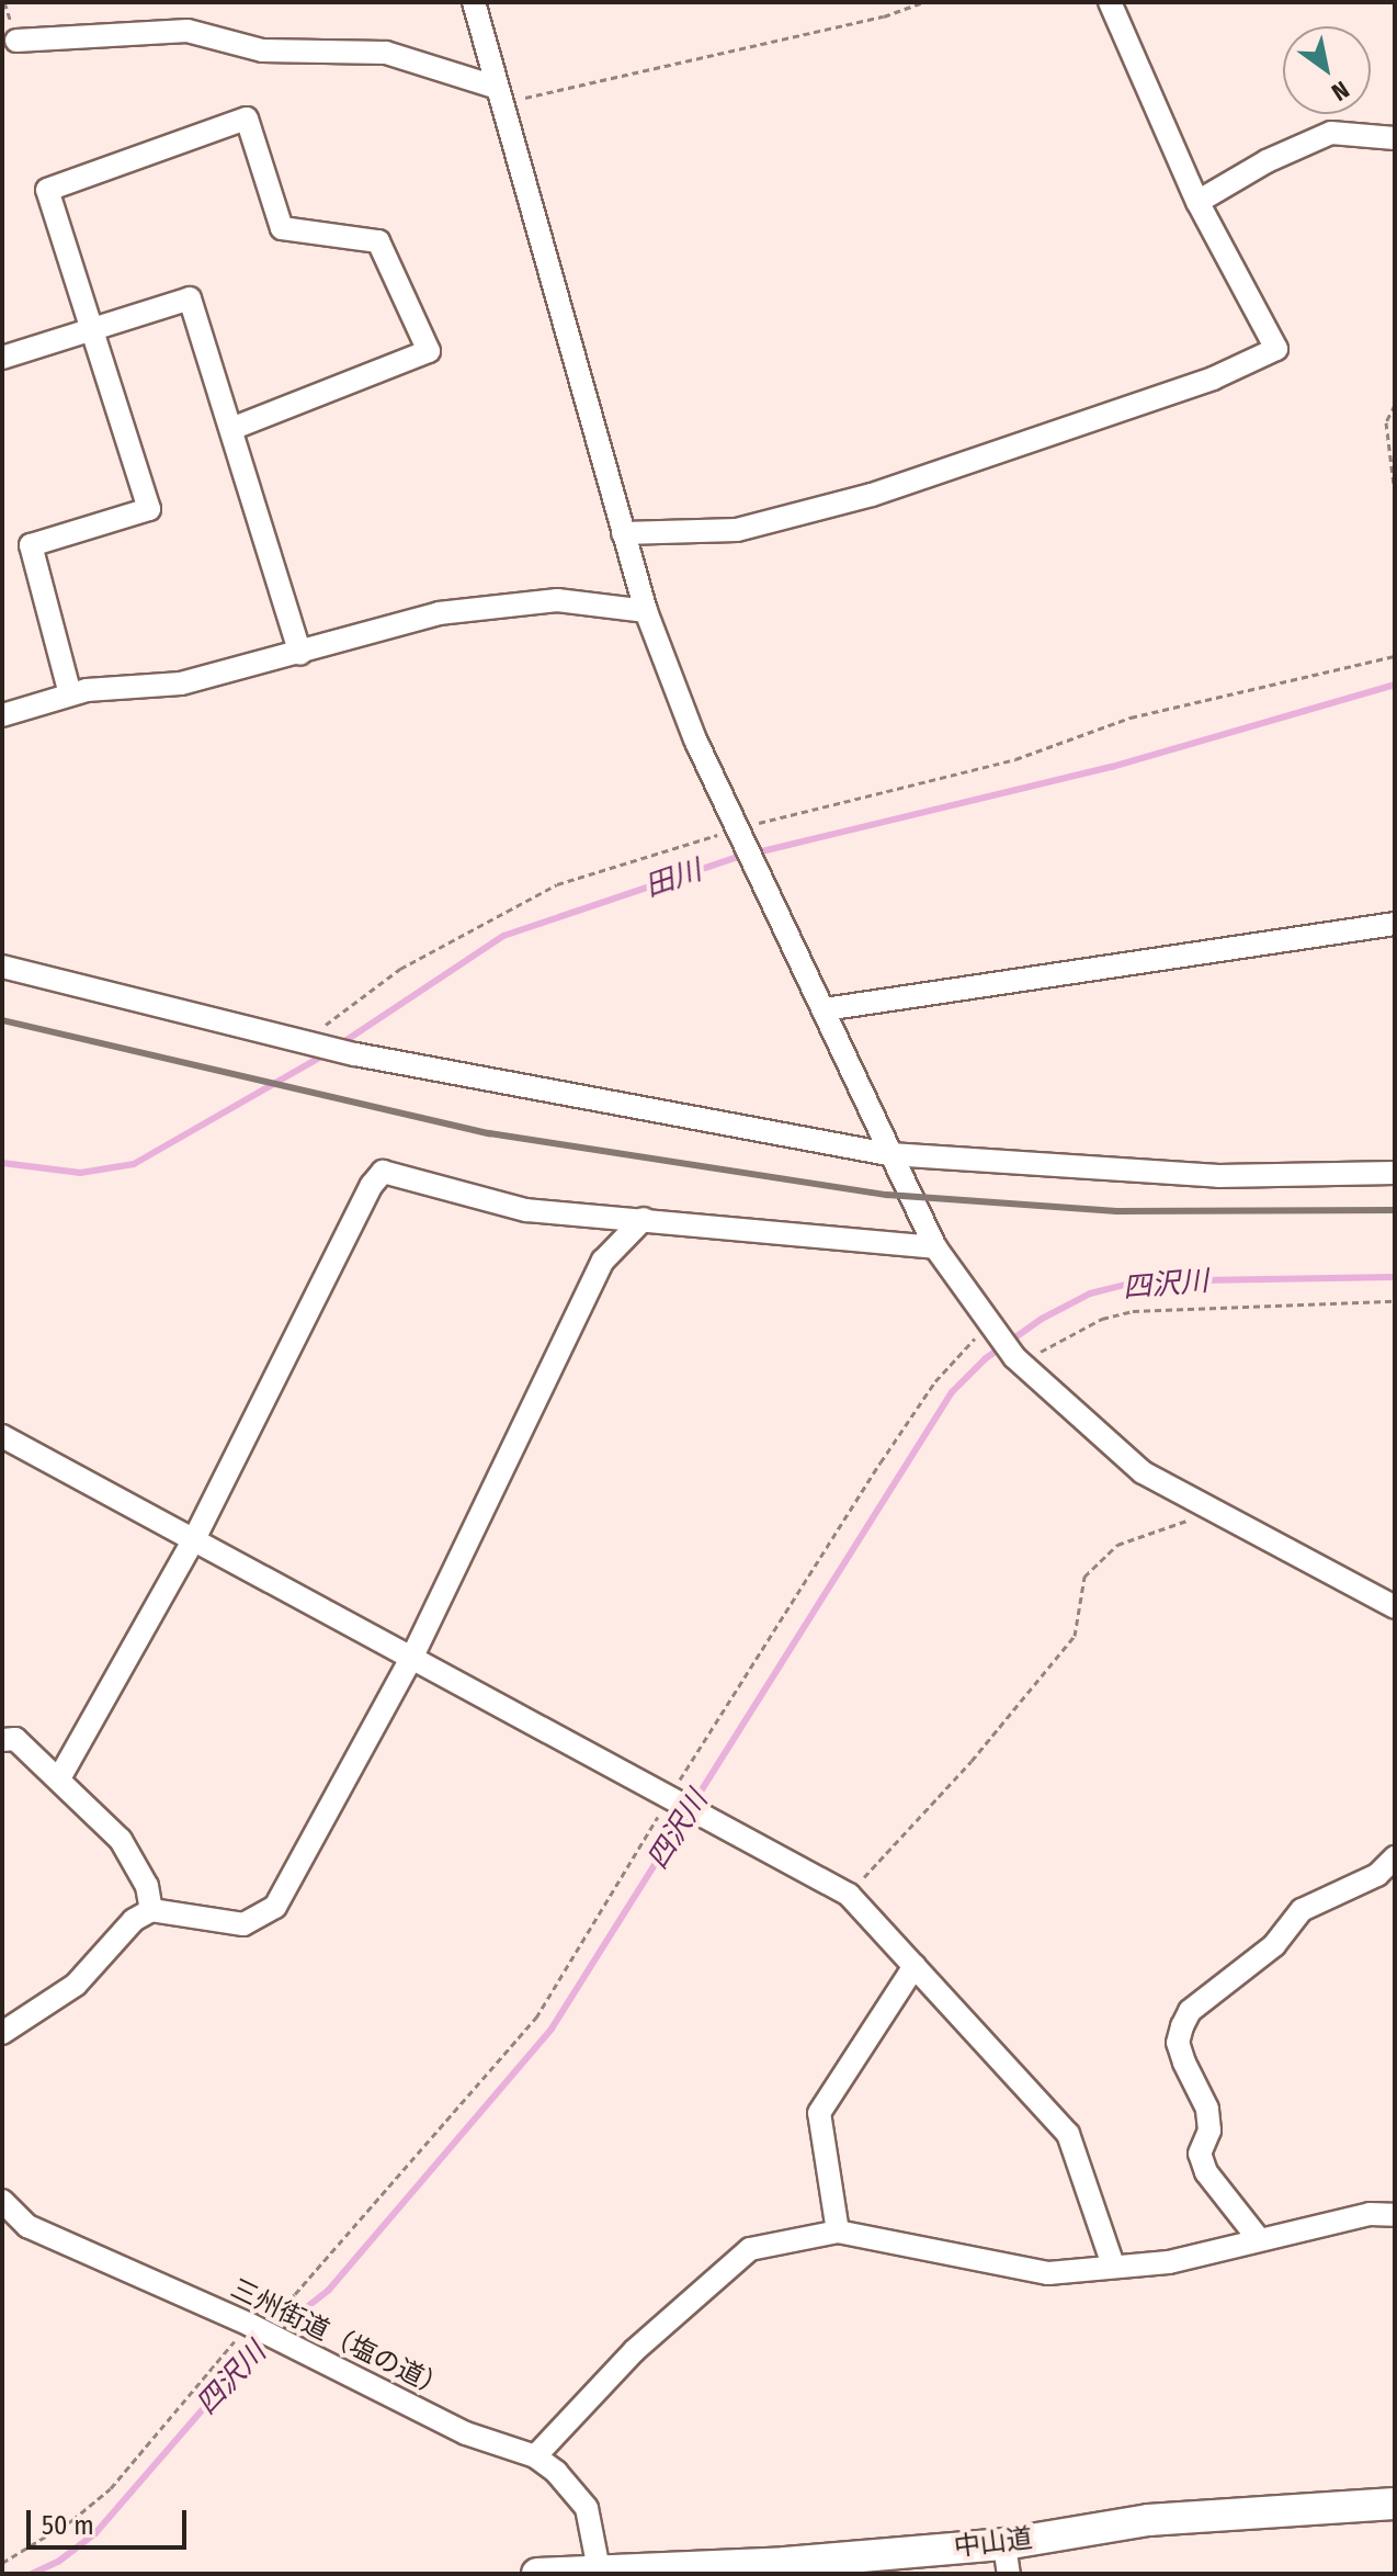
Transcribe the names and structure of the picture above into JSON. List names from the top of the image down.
{
  "streets": {
    "highway": ["中山道"],
    "street": ["三州街道（塩の道）"]
  },
  "crossings": [
    ["三州街道（塩の道）", "中山道"]
  ],
  "water": ["田川", "四沢川"],
  "scale_bar": "50 m",
  "north": "bottom right"
}
